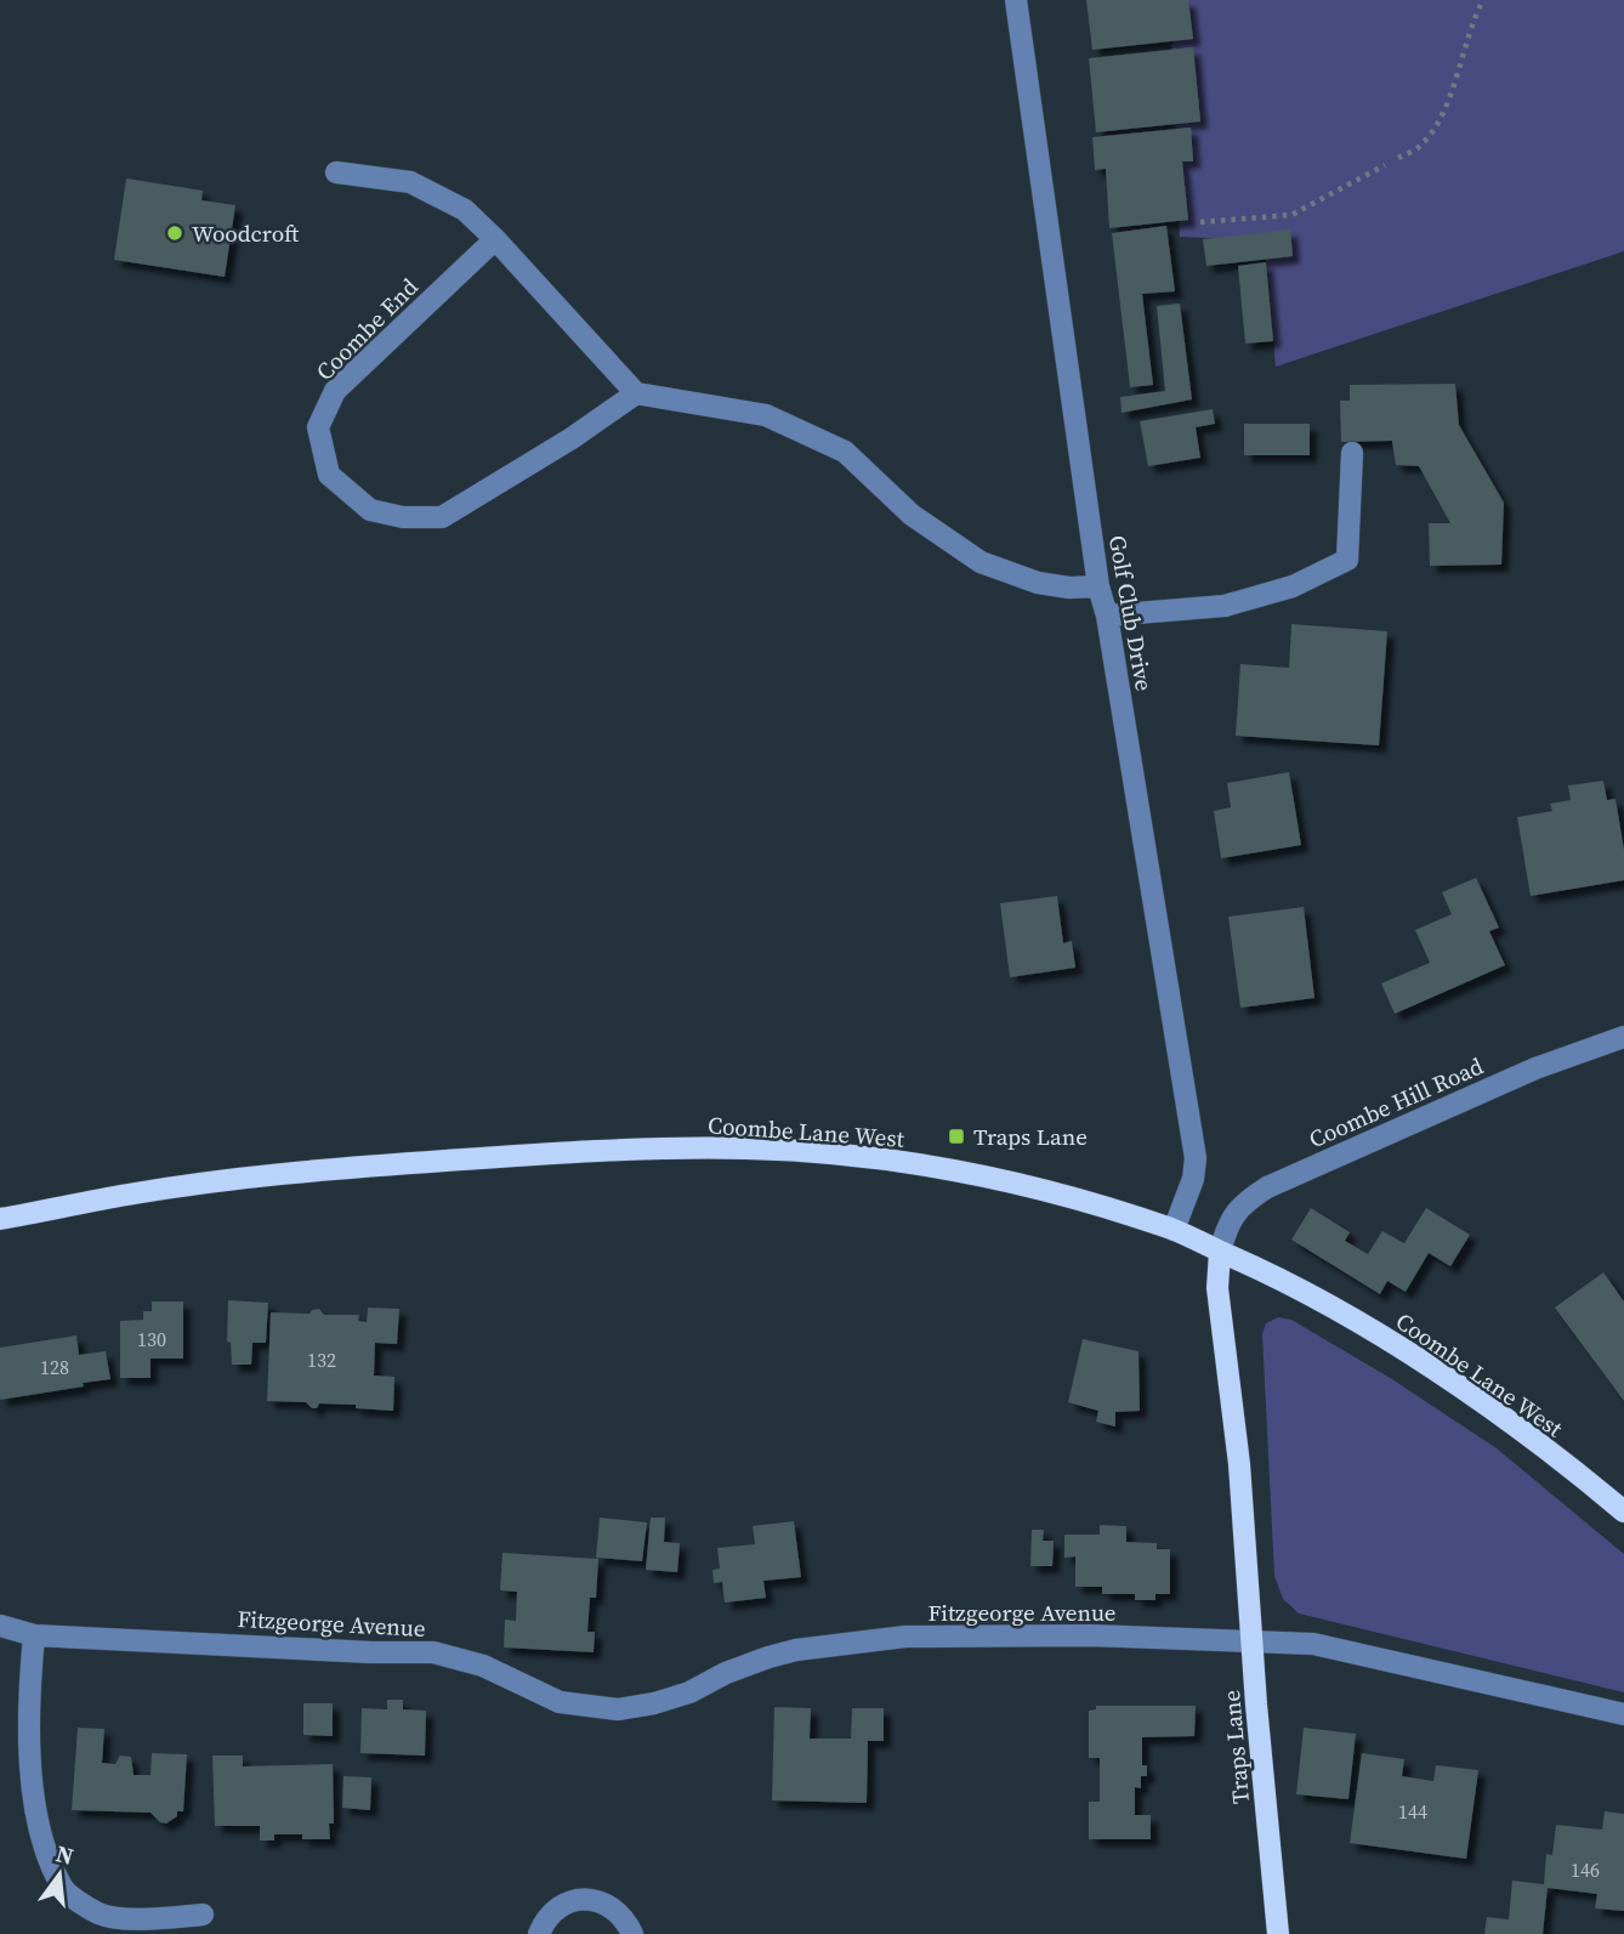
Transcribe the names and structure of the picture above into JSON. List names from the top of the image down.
{
  "streets": {
    "main road": ["Coombe Lane West", "Traps Lane"],
    "street": [
      "Coombe End",
      "Golf Club Drive",
      "Coombe Hill Road",
      "Fitzgeorge Avenue"
    ]
  },
  "crossings": [
    ["Golf Club Drive", "Coombe Lane West"],
    ["Coombe Hill Road", "Coombe Lane West"],
    ["Coombe Hill Road", "Traps Lane"],
    ["Coombe Lane West", "Traps Lane"],
    ["Fitzgeorge Avenue", "Traps Lane"]
  ],
  "places": {
    "other": ["Woodcroft"],
    "transit": ["Traps Lane"]
  },
  "house_numbers": [
    "130",
    "132",
    "128",
    "144",
    "146"
  ],
  "north": "top"
}
